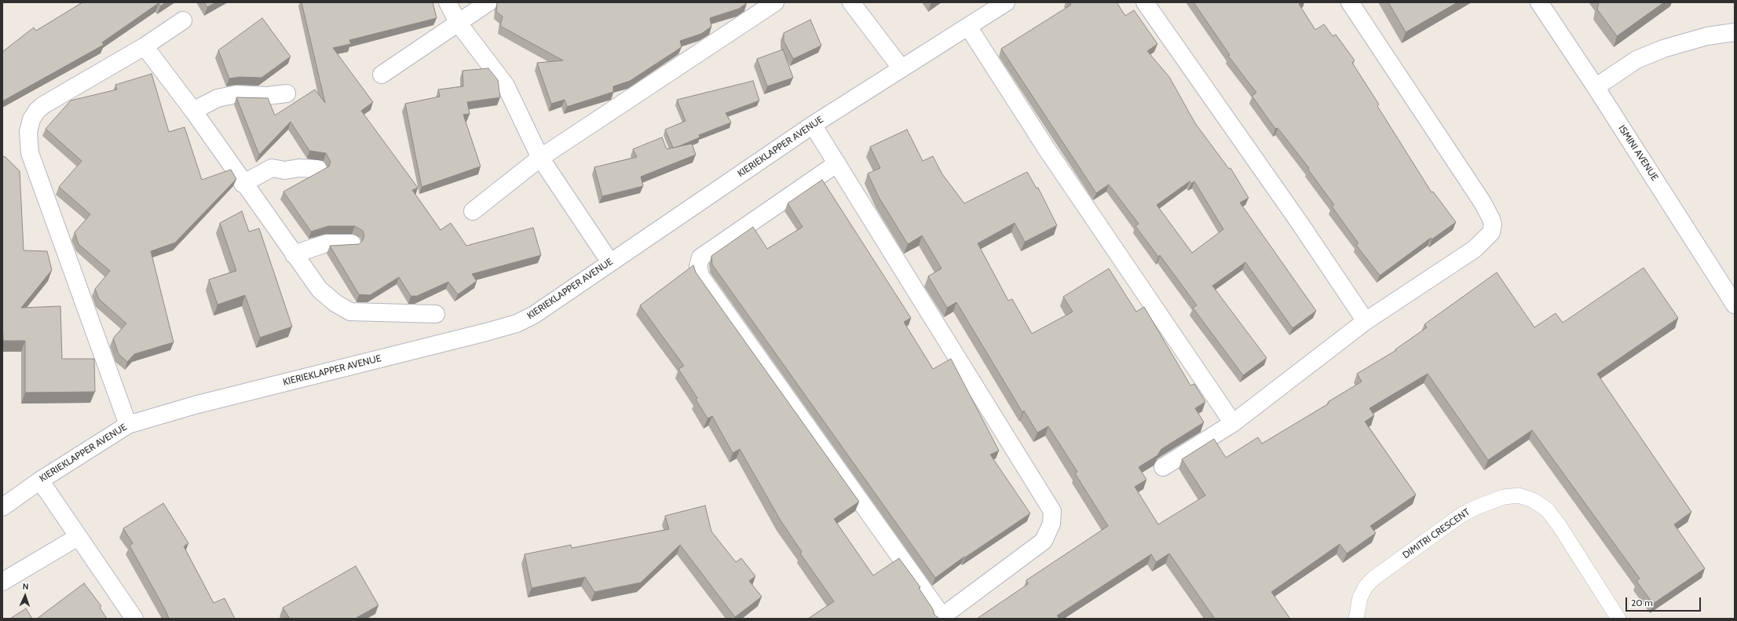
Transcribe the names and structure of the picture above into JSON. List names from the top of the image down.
{
  "streets": {
    "street": ["KIERIEKLAPPER AVENUE", "ISMINI AVENUE"],
    "lane": ["DIMITRI CRESCENT"]
  },
  "scale_bar": "20 m",
  "north": "top"
}
